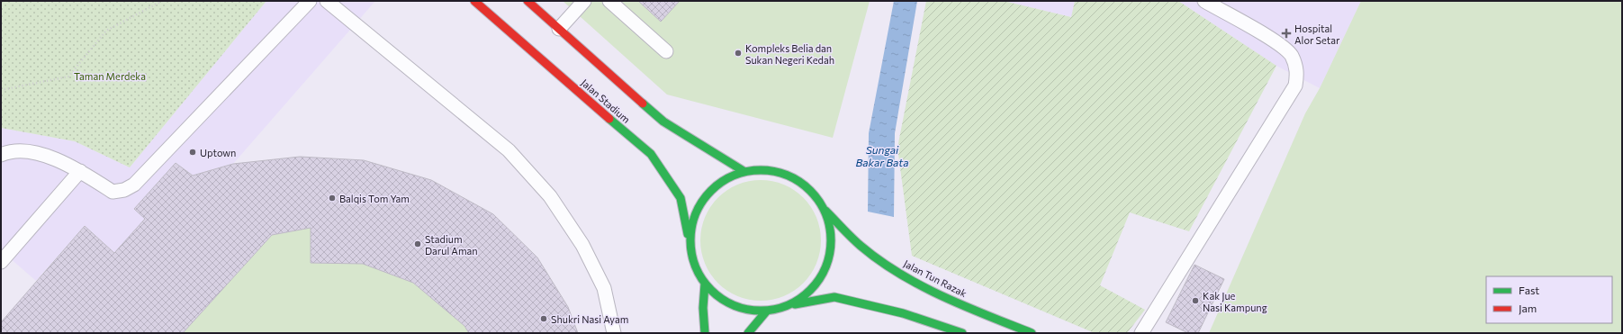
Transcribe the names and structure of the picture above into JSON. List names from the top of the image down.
{
  "streets": {
    "main road": ["Jalan Stadium", "Jalan Tun Razak"]
  },
  "water": ["Sungai Bakar Bata"],
  "parks": ["Taman Merdeka"],
  "places": {
    "health": ["Hospital Alor Setar"],
    "other": [
      "Kompleks Belia dan Sukan Negeri Kedah",
      "Uptown",
      "Balqis Tom Yam",
      "Stadium Darul Aman",
      "Kak Jue Nasi Kampung",
      "Shukri Nasi Ayam"
    ]
  },
  "legend": ["Fast", "Jam"]
}
